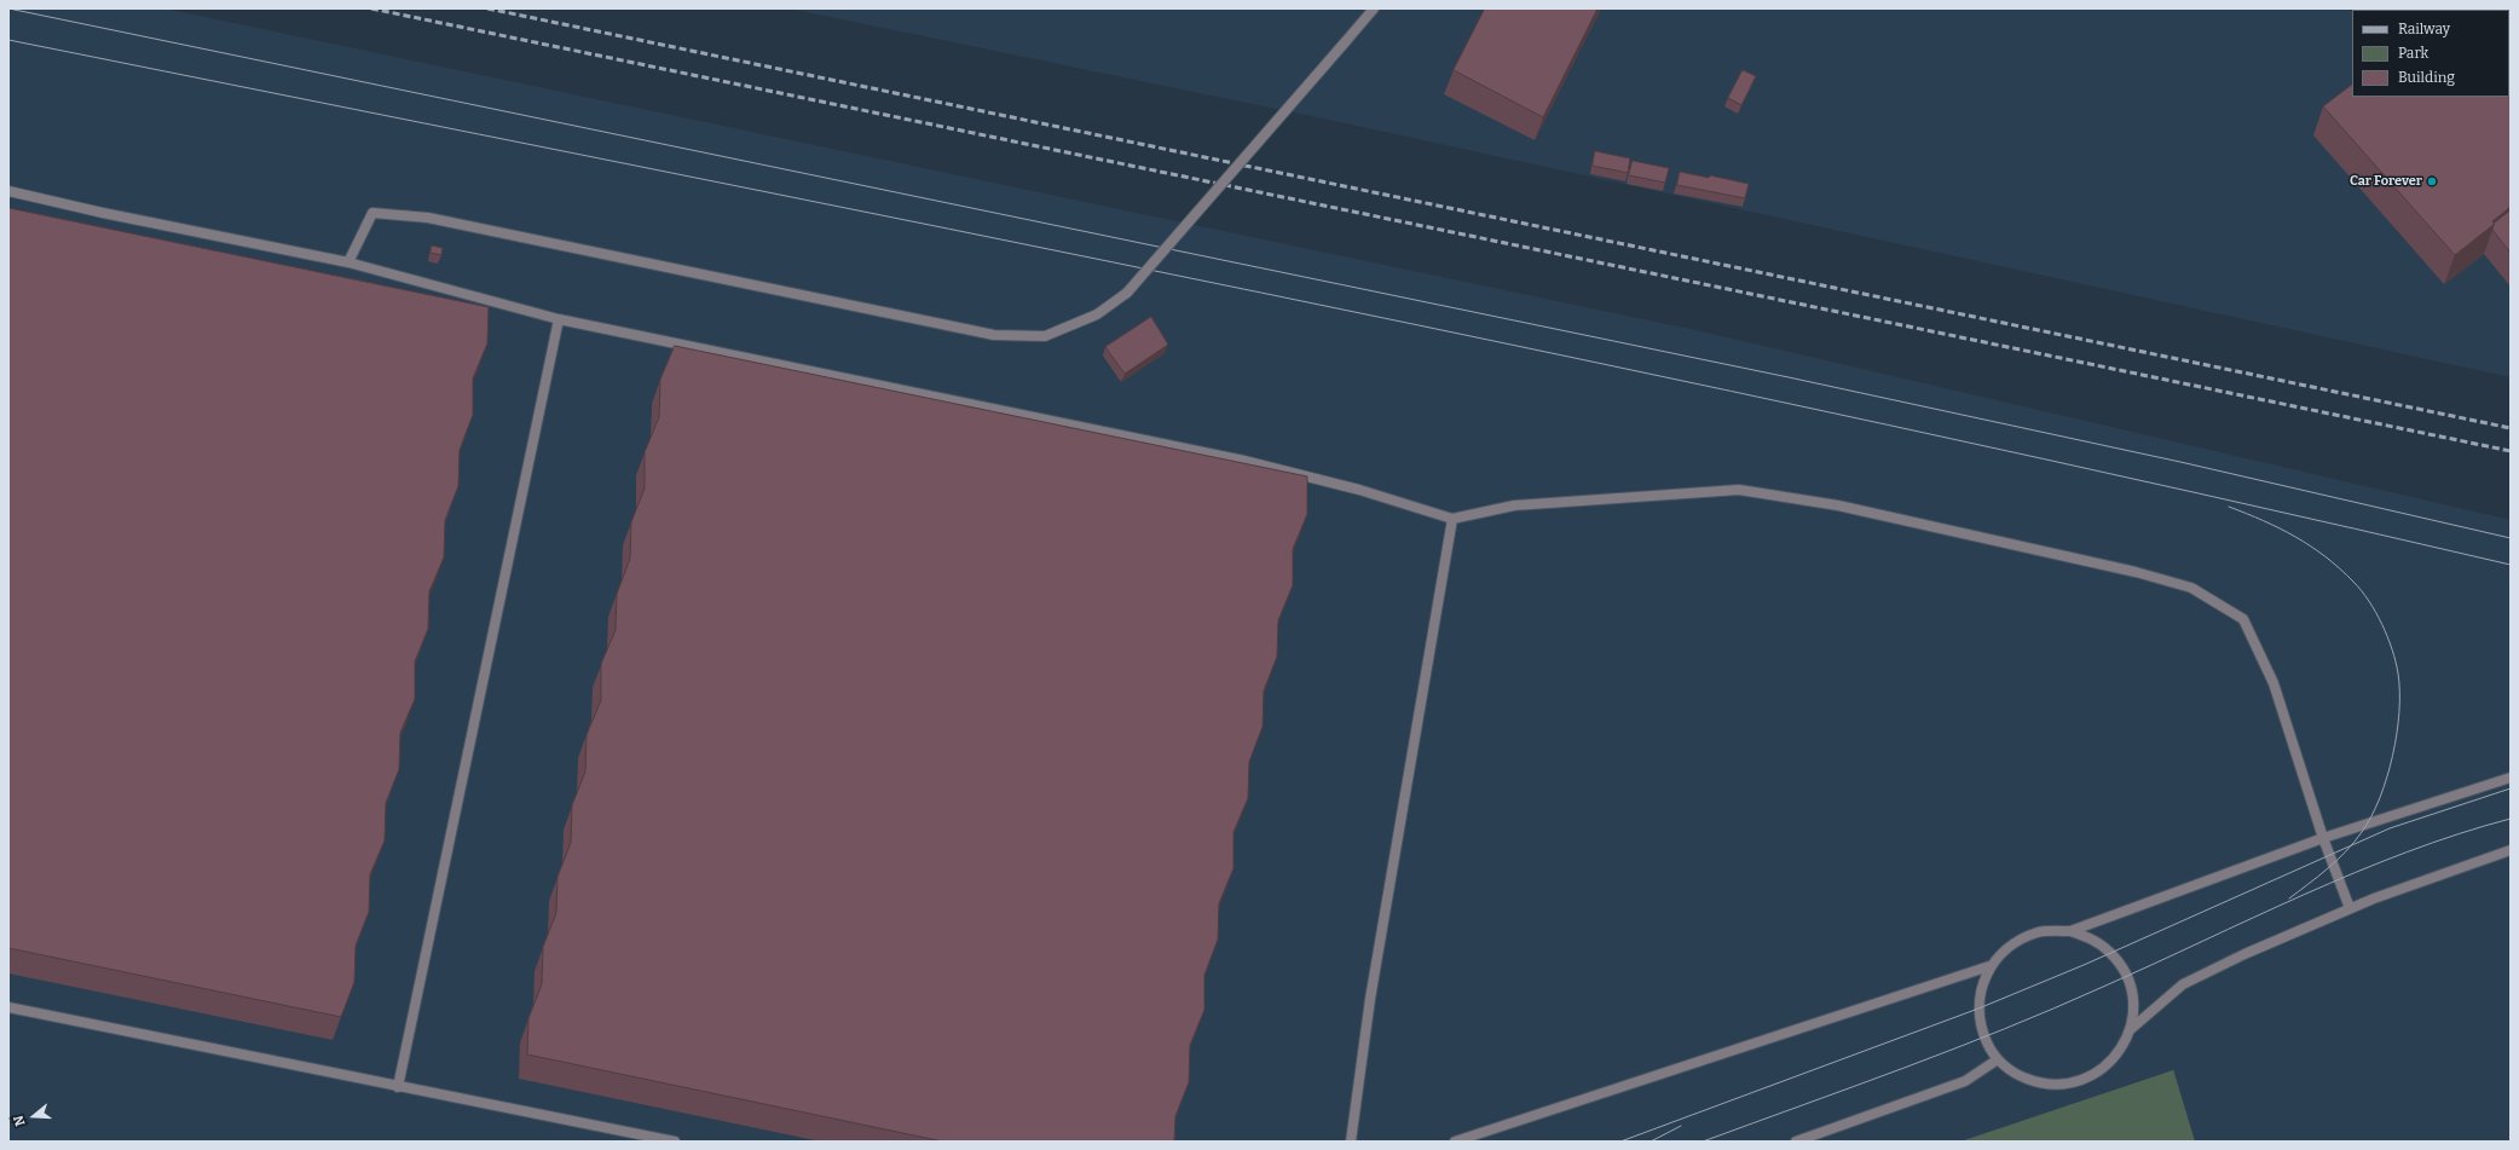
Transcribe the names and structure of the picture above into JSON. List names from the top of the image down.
{
  "places": ["Car Forever"],
  "legend": ["Railway", "Park", "Building"],
  "north": "left"
}
